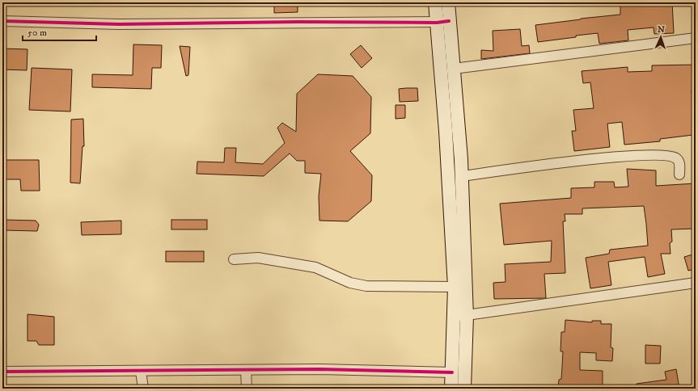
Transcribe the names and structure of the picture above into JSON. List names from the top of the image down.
{
  "scale_bar": "50 m",
  "north": "top"
}
